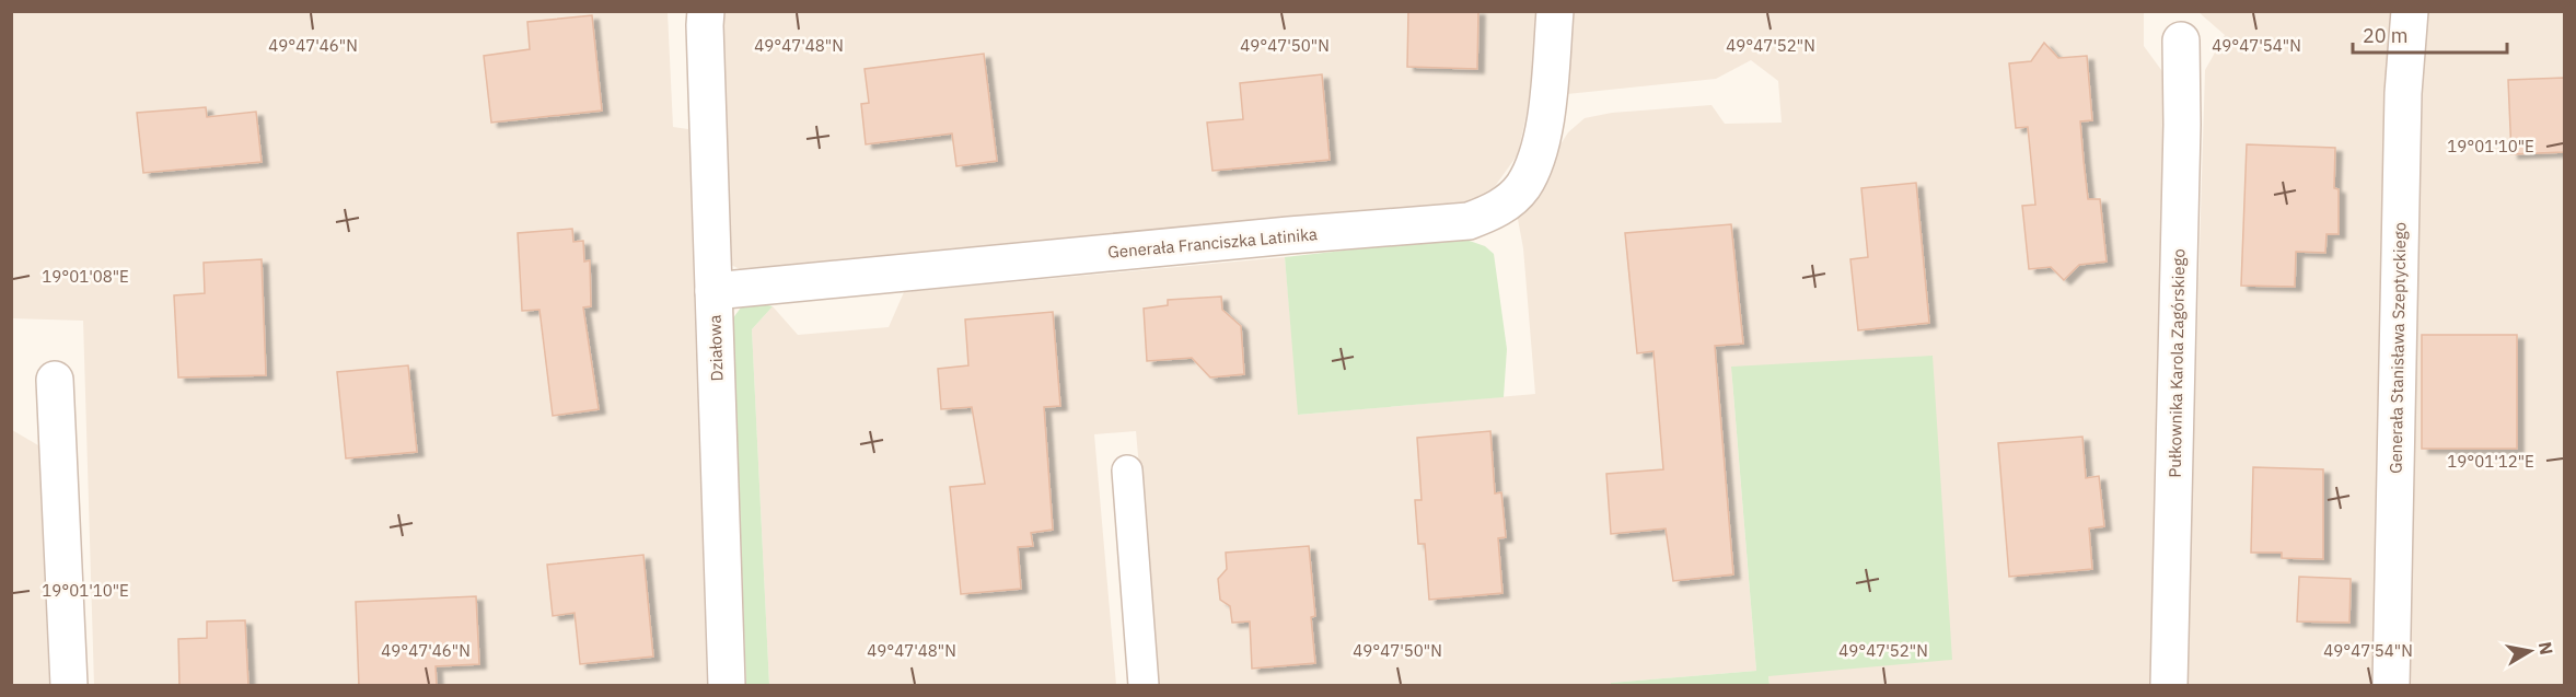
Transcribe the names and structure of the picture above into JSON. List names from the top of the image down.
{
  "streets": {
    "street": [
      "Generała Franciszka Latinika",
      "Działowa",
      "Generała Stanisława Szeptyckiego",
      "Pułkownika Karola Zagórskiego"
    ]
  },
  "crossings": [
    ["Generała Franciszka Latinika", "Działowa"]
  ],
  "scale_bar": "20 m",
  "north": "right",
  "coordinates": [
    "49°47'46\"N",
    "49°47'48\"N",
    "49°47'50\"N",
    "49°47'52\"N",
    "49°47'54\"N",
    "19°01'10\"E",
    "19°01'08\"E",
    "19°01'12\"E"
  ]
}
